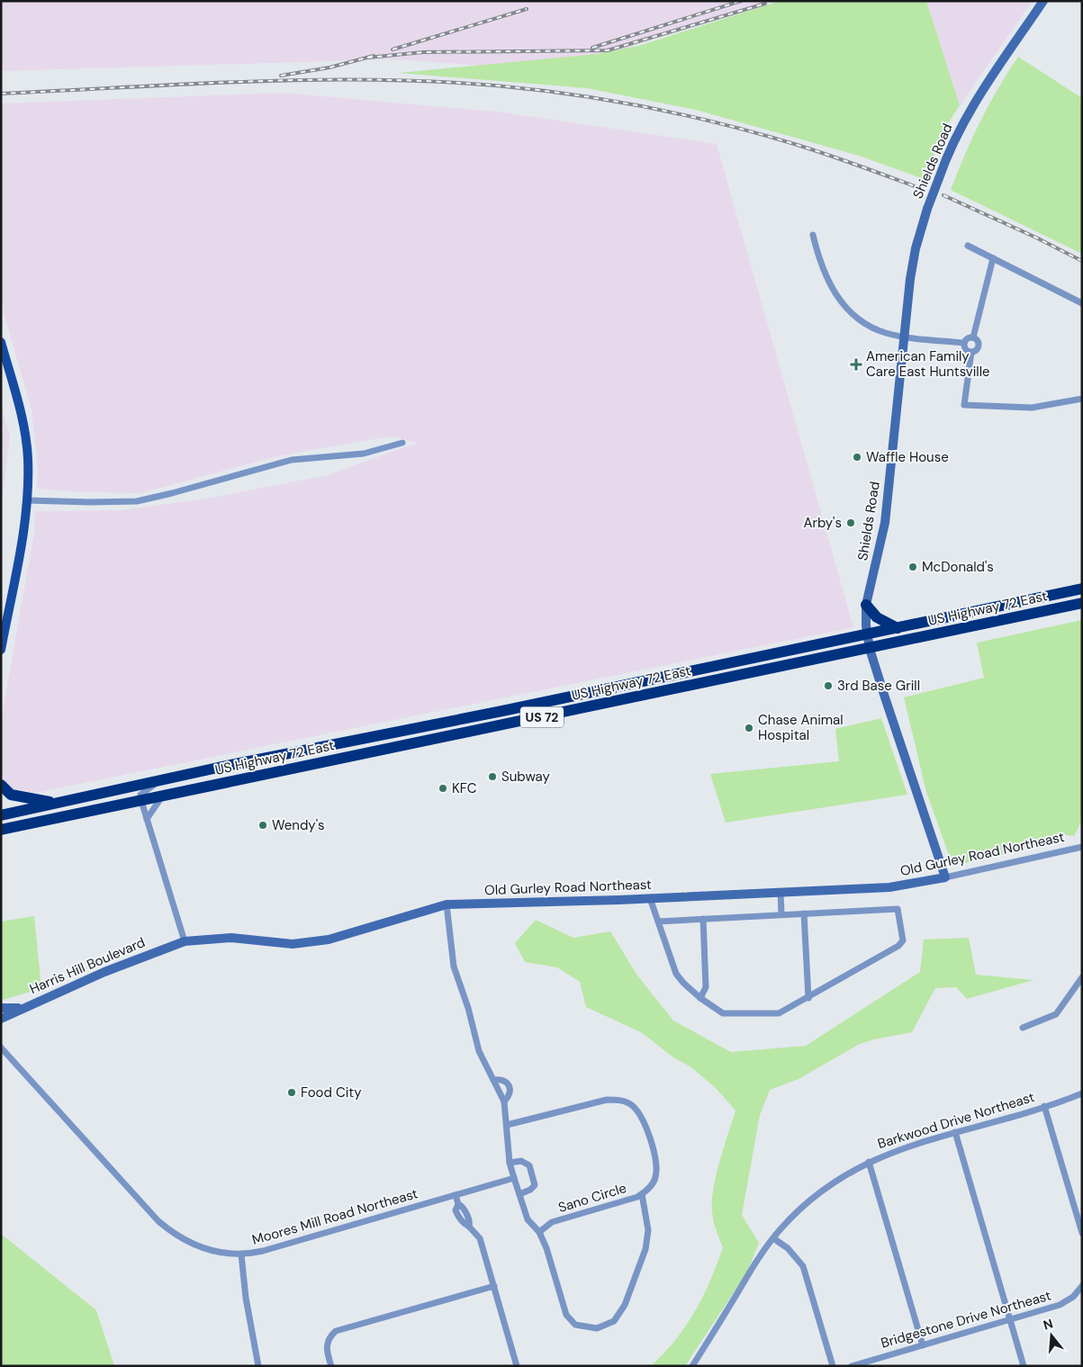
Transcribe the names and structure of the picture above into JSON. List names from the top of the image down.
{
  "streets": {
    "highway": ["US Highway 72 East", "US 72"],
    "street": [
      "Shields Road",
      "Old Gurley Road Northeast",
      "Harris Hill Boulevard",
      "Barkwood Drive Northeast",
      "Sano Circle",
      "Moores Mill Road Northeast",
      "Bridgestone Drive Northeast"
    ]
  },
  "crossings": [
    ["Shields Road", "US Highway 72 East"],
    ["Shields Road", "Old Gurley Road Northeast"],
    ["Old Gurley Road Northeast", "Harris Hill Boulevard"]
  ],
  "places": {
    "health": ["American Family Care East Huntsville"],
    "other": [
      "Waffle House",
      "Arby's",
      "McDonald's",
      "3rd Base Grill",
      "Chase Animal Hospital",
      "Subway",
      "KFC",
      "Wendy's",
      "Food City"
    ]
  },
  "north": "top"
}
